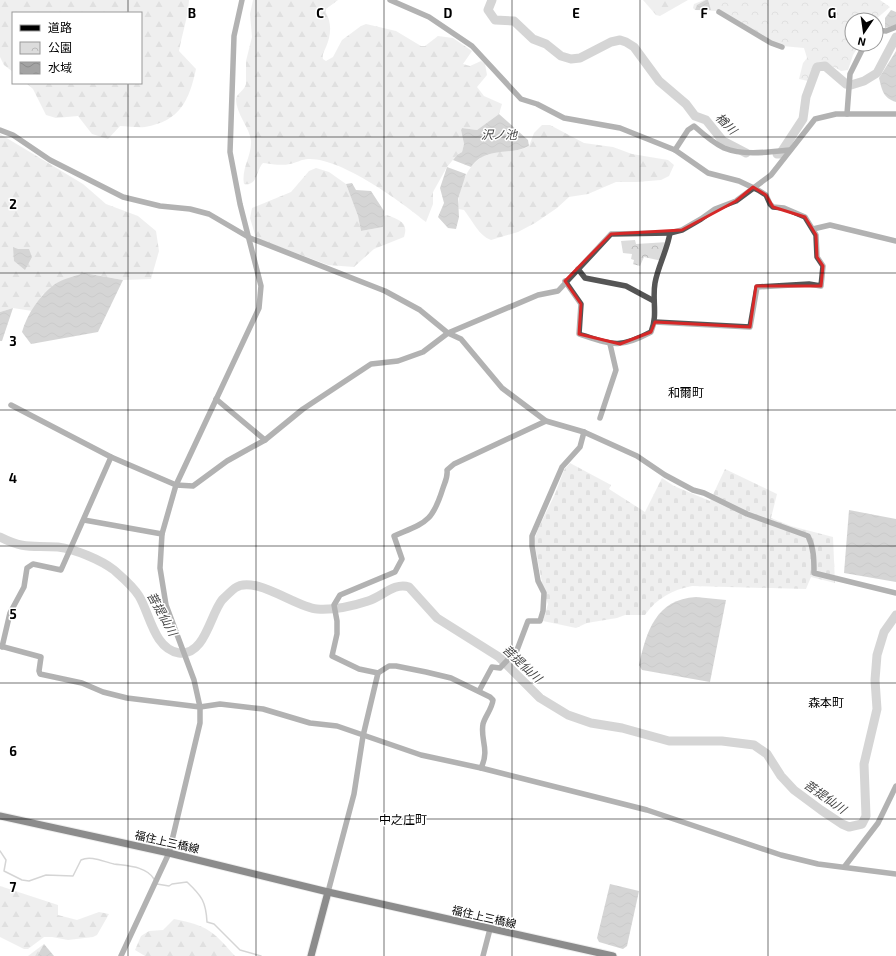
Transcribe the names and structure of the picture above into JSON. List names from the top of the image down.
{
  "streets": {
    "main road": ["福住上三橋線"]
  },
  "districts": ["和爾町", "森本町", "中之庄町"],
  "water": ["楢川", "沢ノ池", "菩提仙川"],
  "legend": ["道路", "公園", "水域"],
  "north": "bottom",
  "grid": {
    "columns": [
      "B",
      "C",
      "D",
      "E",
      "F",
      "G"
    ],
    "rows": [
      "2",
      "3",
      "4",
      "5",
      "6",
      "7"
    ]
  }
}
